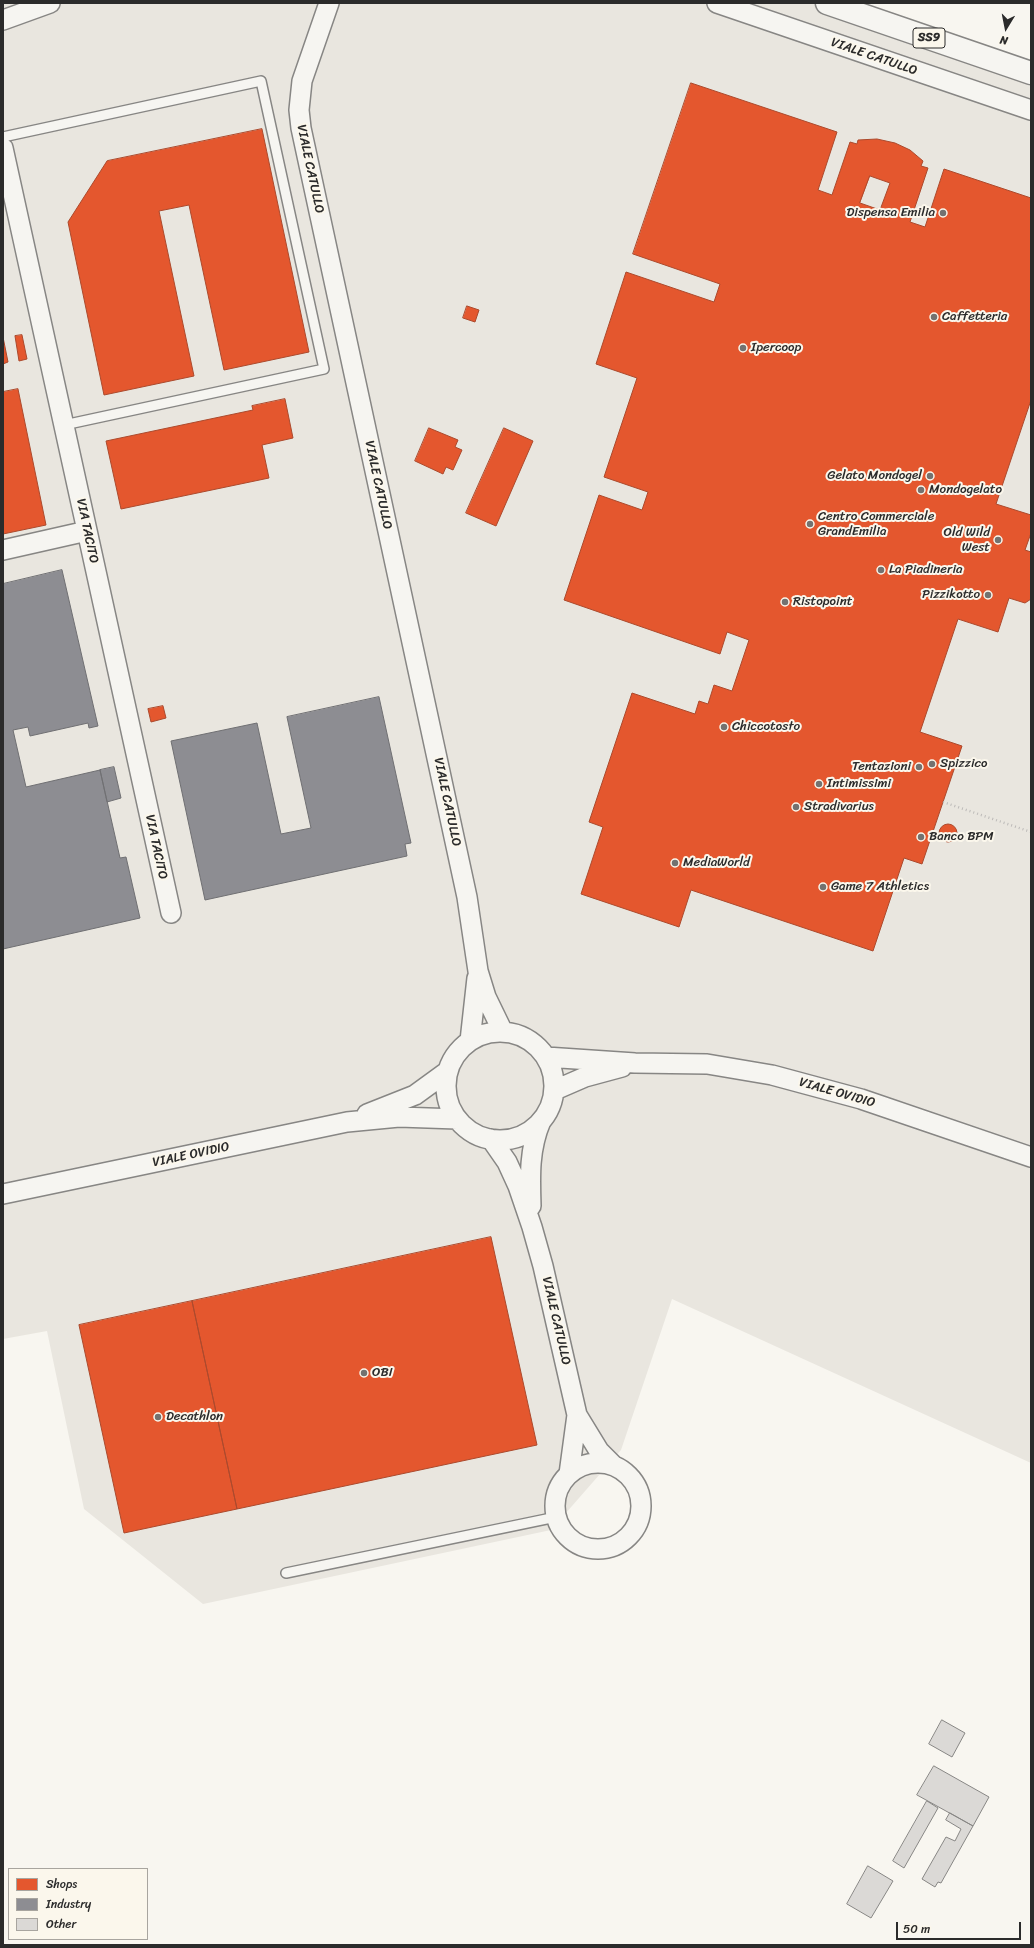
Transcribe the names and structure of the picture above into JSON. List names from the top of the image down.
{
  "streets": {
    "main road": ["SS9"],
    "street": ["VIALE CATULLO", "VIA TACITO", "VIALE OVIDIO"]
  },
  "crossings": [
    ["VIALE CATULLO", "VIALE OVIDIO"]
  ],
  "places": [
    "Dispensa Emilia",
    "Caffetteria",
    "Ipercoop",
    "Gelato Mondogel",
    "Mondogelato",
    "Centro Commerciale GrandEmilia",
    "Old Wild West",
    "La Piadineria",
    "Pizzikotto",
    "Ristopoint",
    "Chiccotosto",
    "Spizzico",
    "Tentazioni",
    "Intimissimi",
    "Stradivarius",
    "Banco BPM",
    "MediaWorld",
    "Game 7 Athletics",
    "OBI",
    "Decathlon"
  ],
  "legend": ["Shops", "Industry", "Other"],
  "scale_bar": "50 m",
  "north": "bottom"
}
